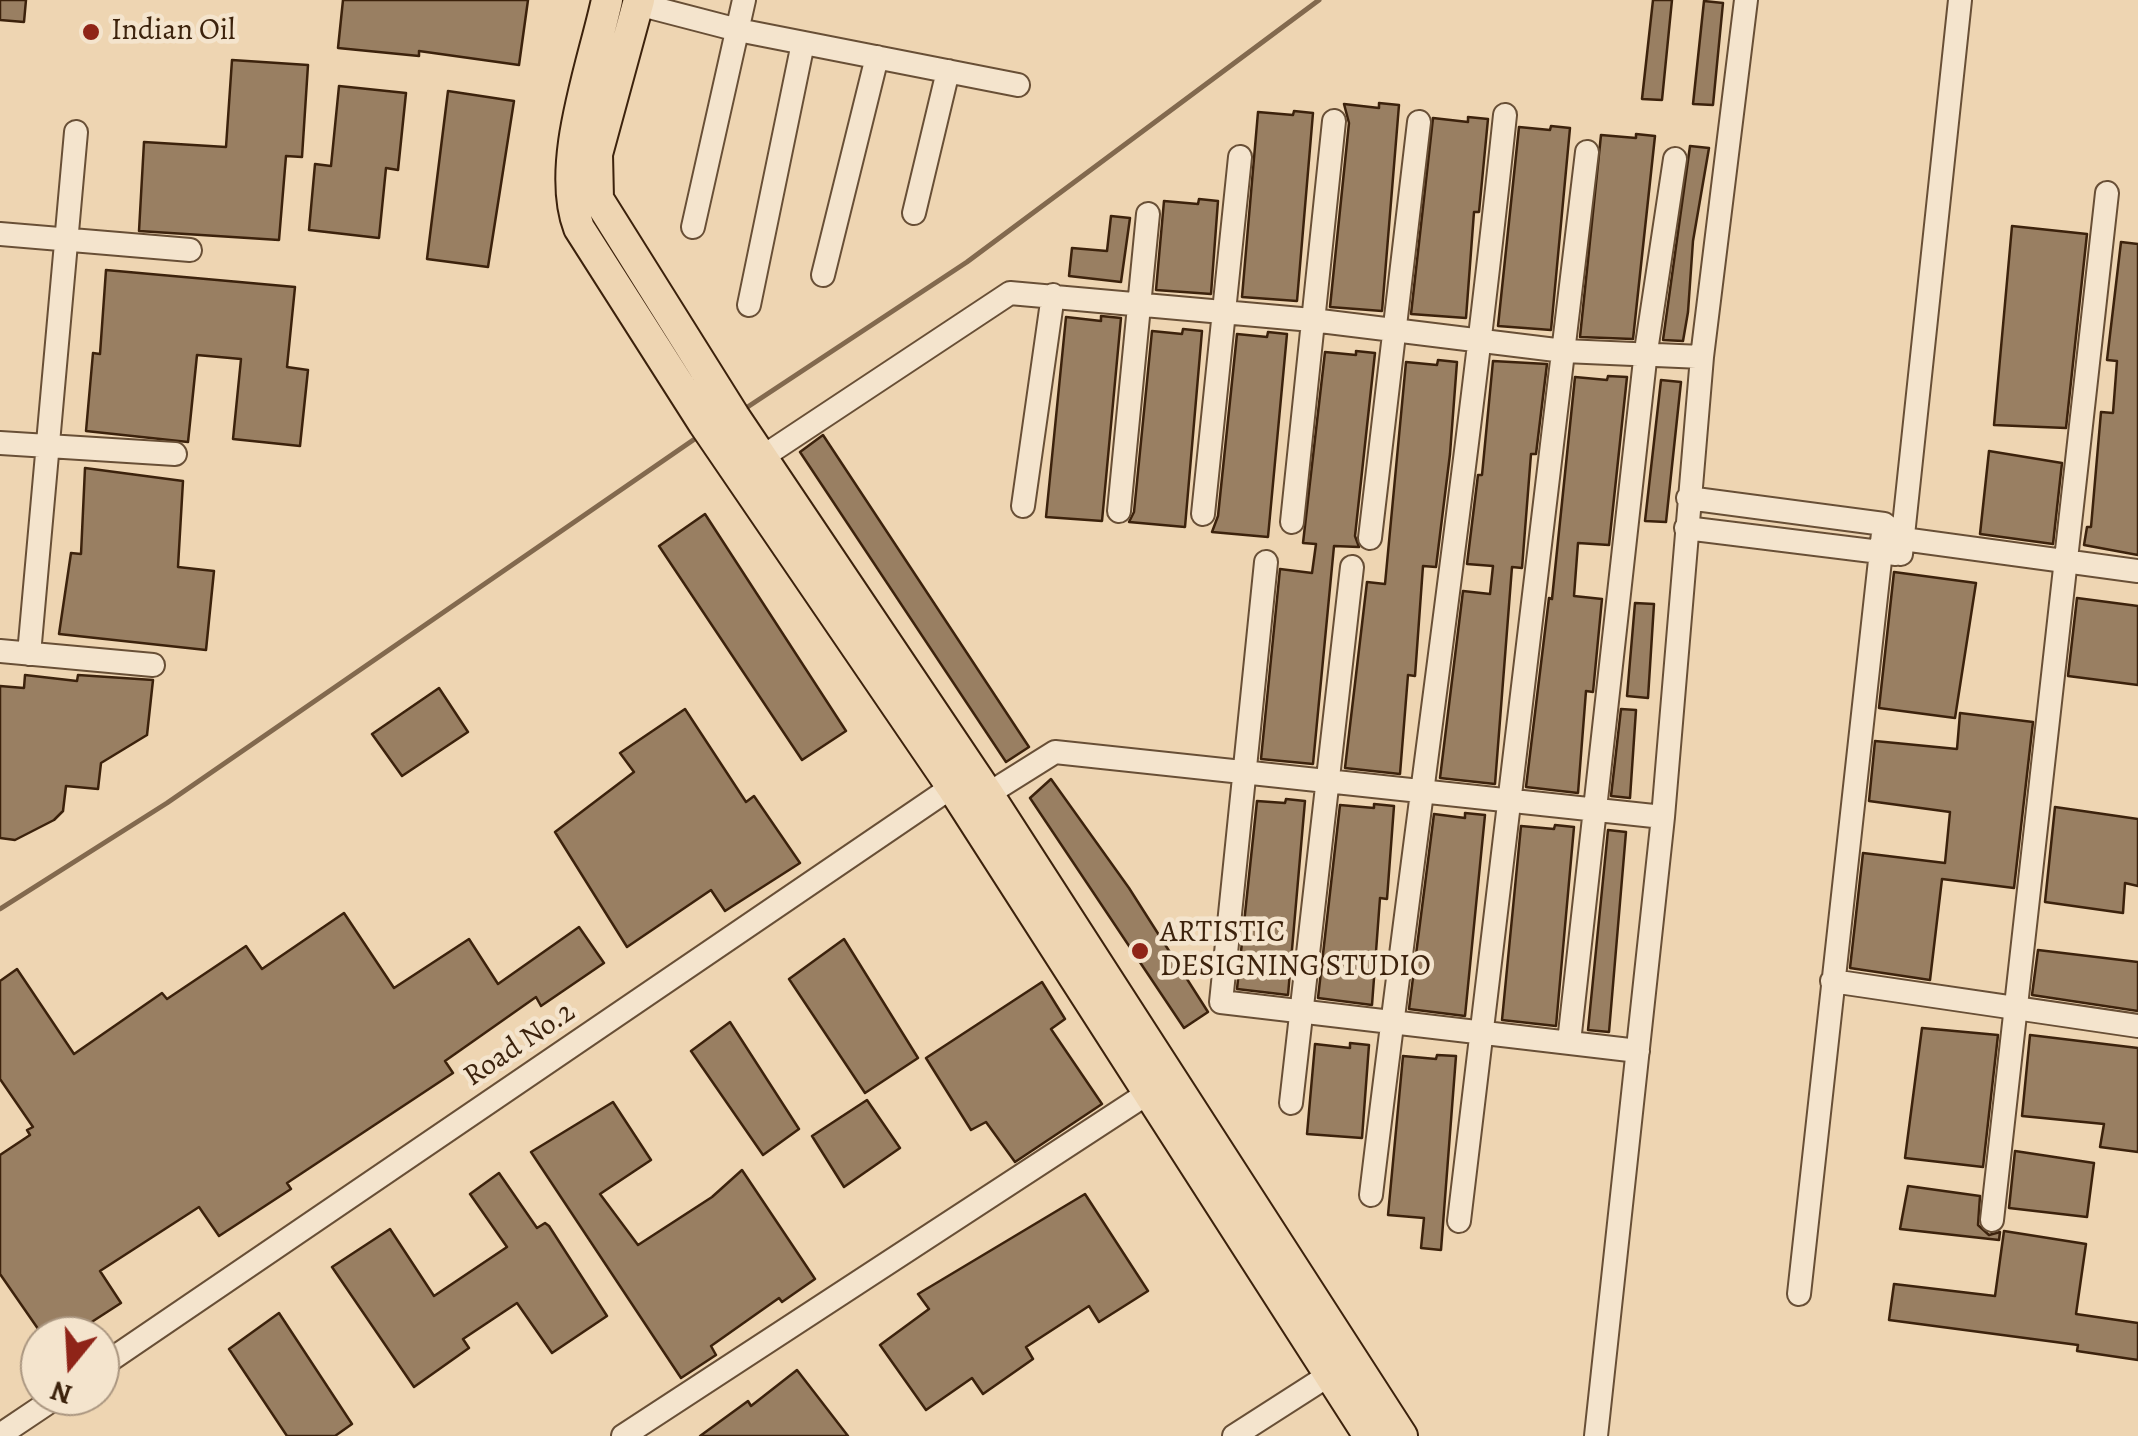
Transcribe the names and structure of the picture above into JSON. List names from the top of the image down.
{
  "streets": {
    "street": ["Road No.2"]
  },
  "places": ["Indian Oil", "ARTISTIC DESIGNING STUDIO"],
  "north": "bottom"
}
